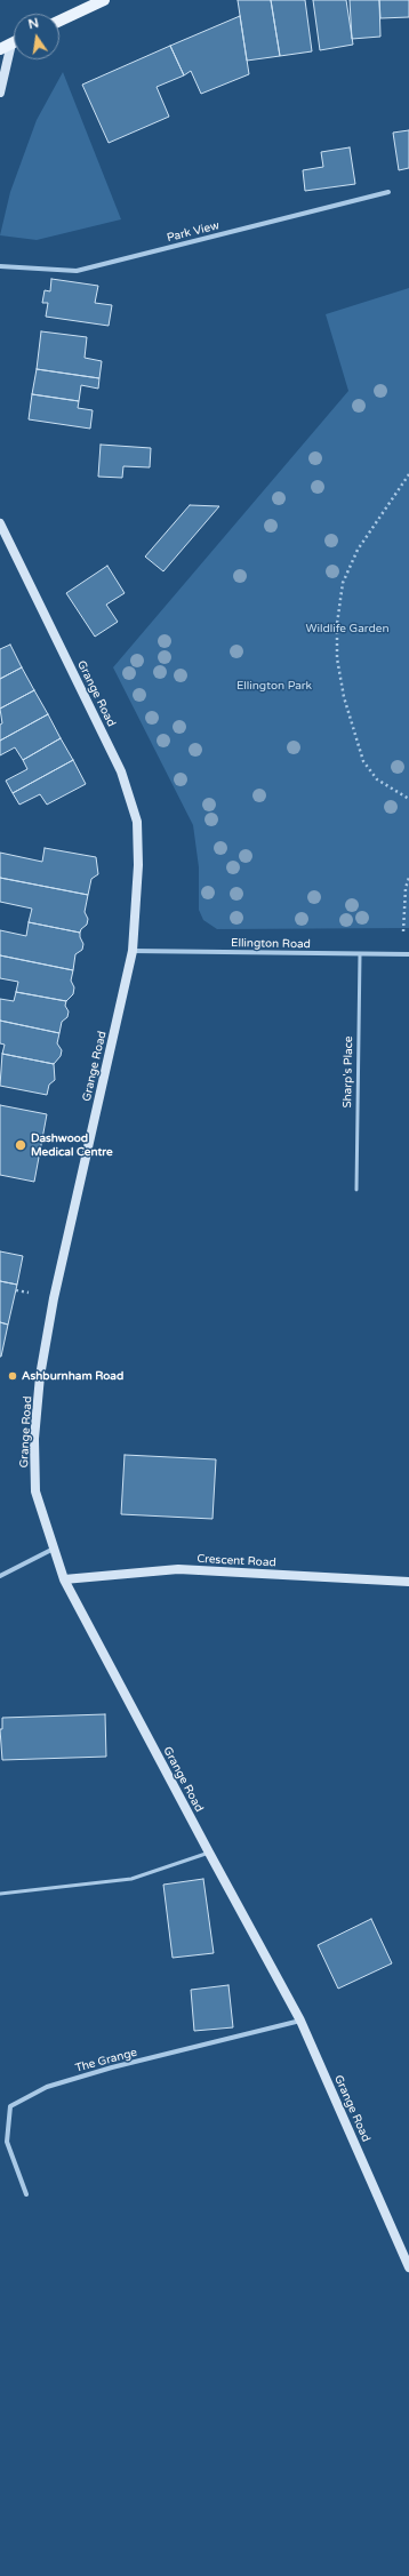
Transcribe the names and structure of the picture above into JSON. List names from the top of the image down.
{
  "streets": {
    "street": [
      "Park View",
      "Grange Road",
      "Ellington Road",
      "Crescent Road",
      "The Grange"
    ],
    "lane": ["Sharp's Place"]
  },
  "crossings": [
    ["Grange Road", "Ellington Road"],
    ["Grange Road", "Crescent Road"],
    ["Grange Road", "The Grange"],
    ["Ellington Road", "Sharp's Place"]
  ],
  "parks": ["Wildlife Garden", "Ellington Park"],
  "places": ["Dashwood Medical Centre", "Ashburnham Road"],
  "north": "top"
}
